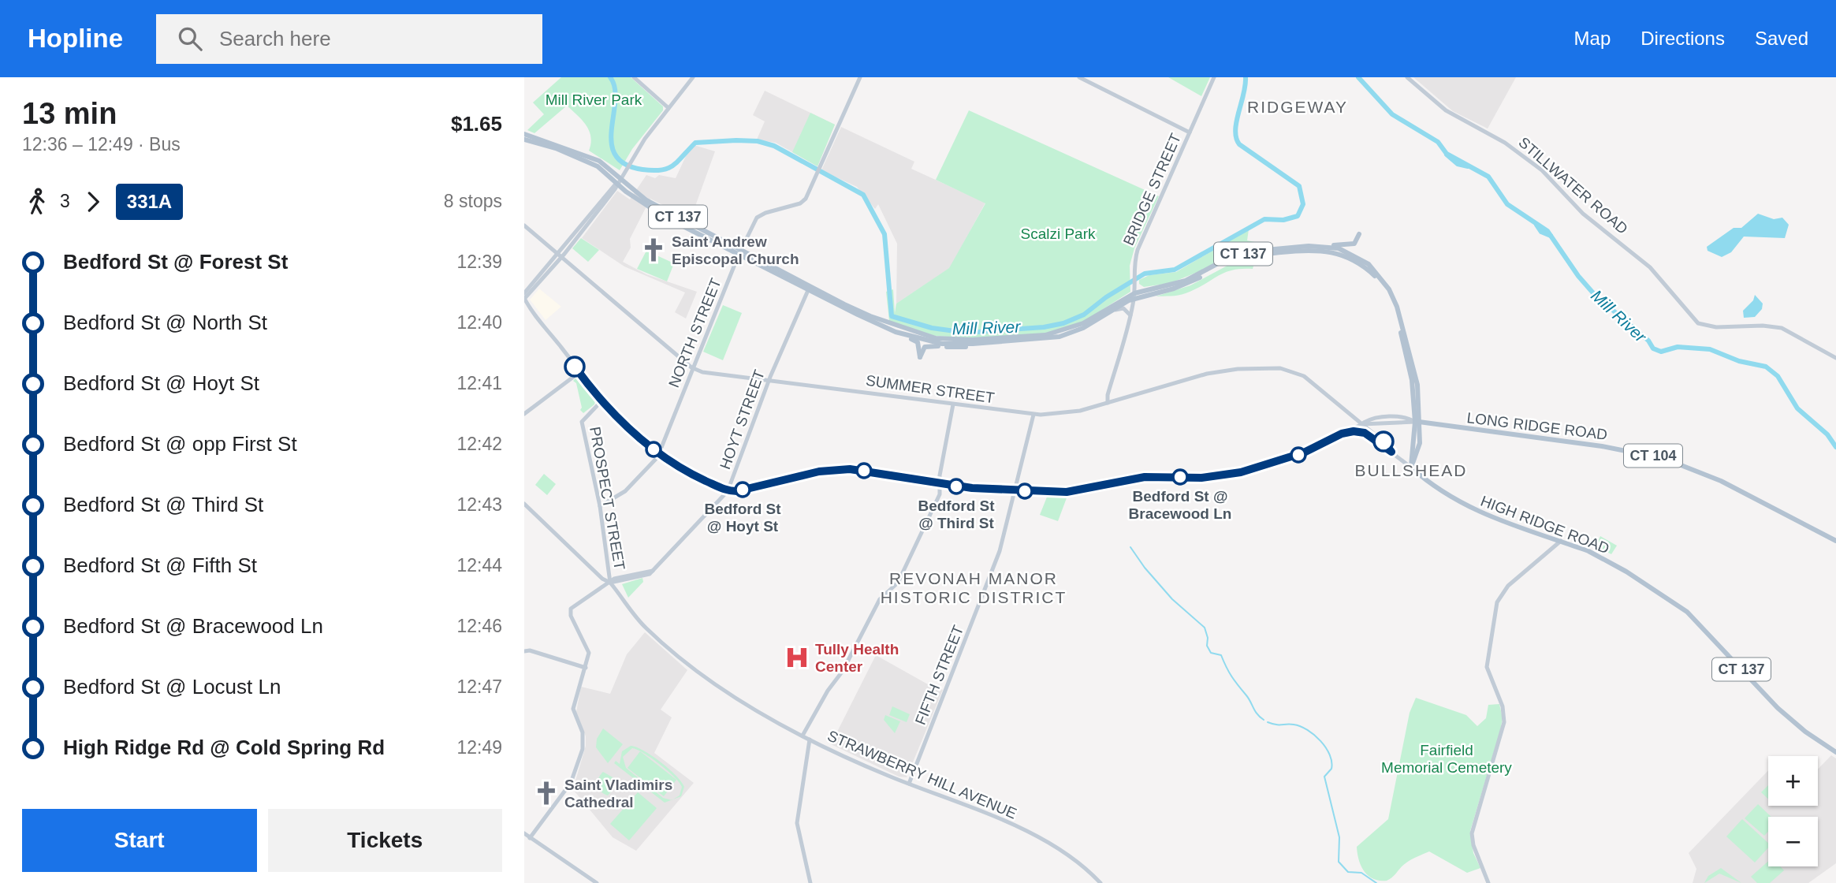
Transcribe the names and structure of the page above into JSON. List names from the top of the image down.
{
  "streets": {
    "main road": [
      "STILLWATER ROAD",
      "BRIDGE STREET",
      "CT 137",
      "NORTH STREET",
      "SUMMER STREET",
      "HOYT STREET",
      "LONG RIDGE ROAD",
      "CT 104",
      "PROSPECT STREET",
      "HIGH RIDGE ROAD",
      "FIFTH STREET",
      "STRAWBERRY HILL AVENUE"
    ]
  },
  "crossings": [
    ["BRIDGE STREET", "CT 137"],
    ["BRIDGE STREET", "SUMMER STREET"],
    ["CT 137", "NORTH STREET"],
    ["CT 137", "HOYT STREET"],
    ["CT 137", "LONG RIDGE ROAD"],
    ["CT 137", "HIGH RIDGE ROAD"],
    ["NORTH STREET", "SUMMER STREET"],
    ["NORTH STREET", "PROSPECT STREET"],
    ["SUMMER STREET", "HOYT STREET"],
    ["SUMMER STREET", "LONG RIDGE ROAD"],
    ["SUMMER STREET", "HIGH RIDGE ROAD"],
    ["SUMMER STREET", "FIFTH STREET"],
    ["HOYT STREET", "LONG RIDGE ROAD"],
    ["HOYT STREET", "PROSPECT STREET"],
    ["HOYT STREET", "STRAWBERRY HILL AVENUE"],
    ["LONG RIDGE ROAD", "HIGH RIDGE ROAD"],
    ["LONG RIDGE ROAD", "FIFTH STREET"],
    ["PROSPECT STREET", "STRAWBERRY HILL AVENUE"],
    ["FIFTH STREET", "STRAWBERRY HILL AVENUE"]
  ],
  "districts": ["RIDGEWAY", "BULLSHEAD", "REVONAH MANOR HISTORIC DISTRICT"],
  "water": ["Mill River"],
  "parks": ["Mill River Park", "Scalzi Park", "Fairfield Memorial Cemetery"],
  "places": {
    "church": ["Saint Andrew Episcopal Church", "Saint Vladimirs Cathedral"],
    "other": ["Bedford St @ Bracewood Ln", "Bedford St @ Third St", "Bedford St @ Hoyt St"],
    "hospital": ["Tully Health Center"]
  },
  "lines": ["bus line 331A"],
  "page": {
    "header": "Hopline",
    "search": "Search here",
    "nav": ["Map", "Directions", "Saved"],
    "heading": ["13 min", "12:36 – 12:49 · Bus", "$1.65"],
    "legs": ["3", "331A", "8 stops"],
    "list": [
      {
        "name": "Bedford St @ Forest St",
        "value": "12:39"
      },
      {
        "name": "Bedford St @ North St",
        "value": "12:40"
      },
      {
        "name": "Bedford St @ Hoyt St",
        "value": "12:41"
      },
      {
        "name": "Bedford St @ opp First St",
        "value": "12:42"
      },
      {
        "name": "Bedford St @ Third St",
        "value": "12:43"
      },
      {
        "name": "Bedford St @ Fifth St",
        "value": "12:44"
      },
      {
        "name": "Bedford St @ Bracewood Ln",
        "value": "12:46"
      },
      {
        "name": "Bedford St @ Locust Ln",
        "value": "12:47"
      },
      {
        "name": "High Ridge Rd @ Cold Spring Rd",
        "value": "12:49"
      }
    ],
    "map_buttons": ["+", "−"],
    "buttons": ["Start", "Tickets"]
  }
}
